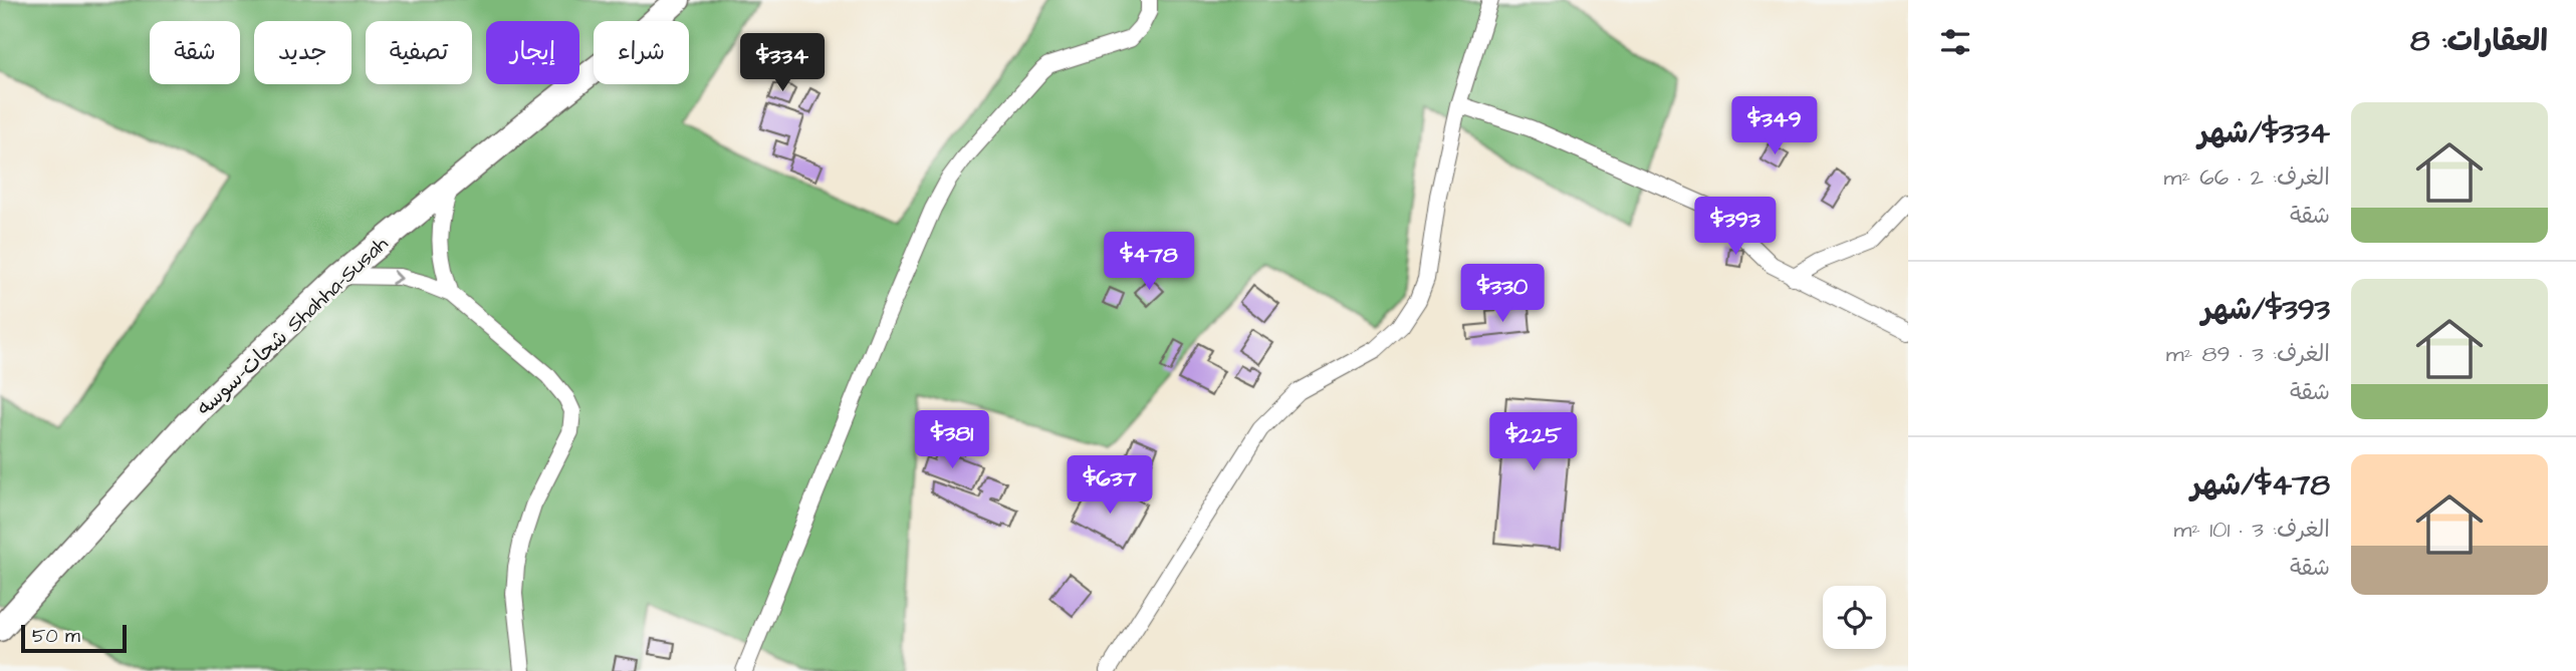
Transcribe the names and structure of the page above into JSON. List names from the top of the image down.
{
  "streets": {
    "main road": ["شحات-سوسه Shahha-Susah"]
  },
  "scale_bar": "50 m",
  "page": {
    "heading": "العقارات: 8",
    "chip": [
      "شراء",
      "إيجار",
      "تصفية",
      "جديد",
      "شقة"
    ],
    "price": [
      "$334",
      "$349",
      "$393",
      "$478",
      "$330",
      "$381",
      "$225",
      "$637"
    ],
    "list": [
      {
        "name": "$334/شهر",
        "note": "الغرف: 2 · 66 m² · شقة"
      },
      {
        "name": "$393/شهر",
        "note": "الغرف: 3 · 89 m² · شقة"
      },
      {
        "name": "$478/شهر",
        "note": "الغرف: 3 · 101 m² · شقة"
      }
    ],
    "scale": "50 m"
  }
}
